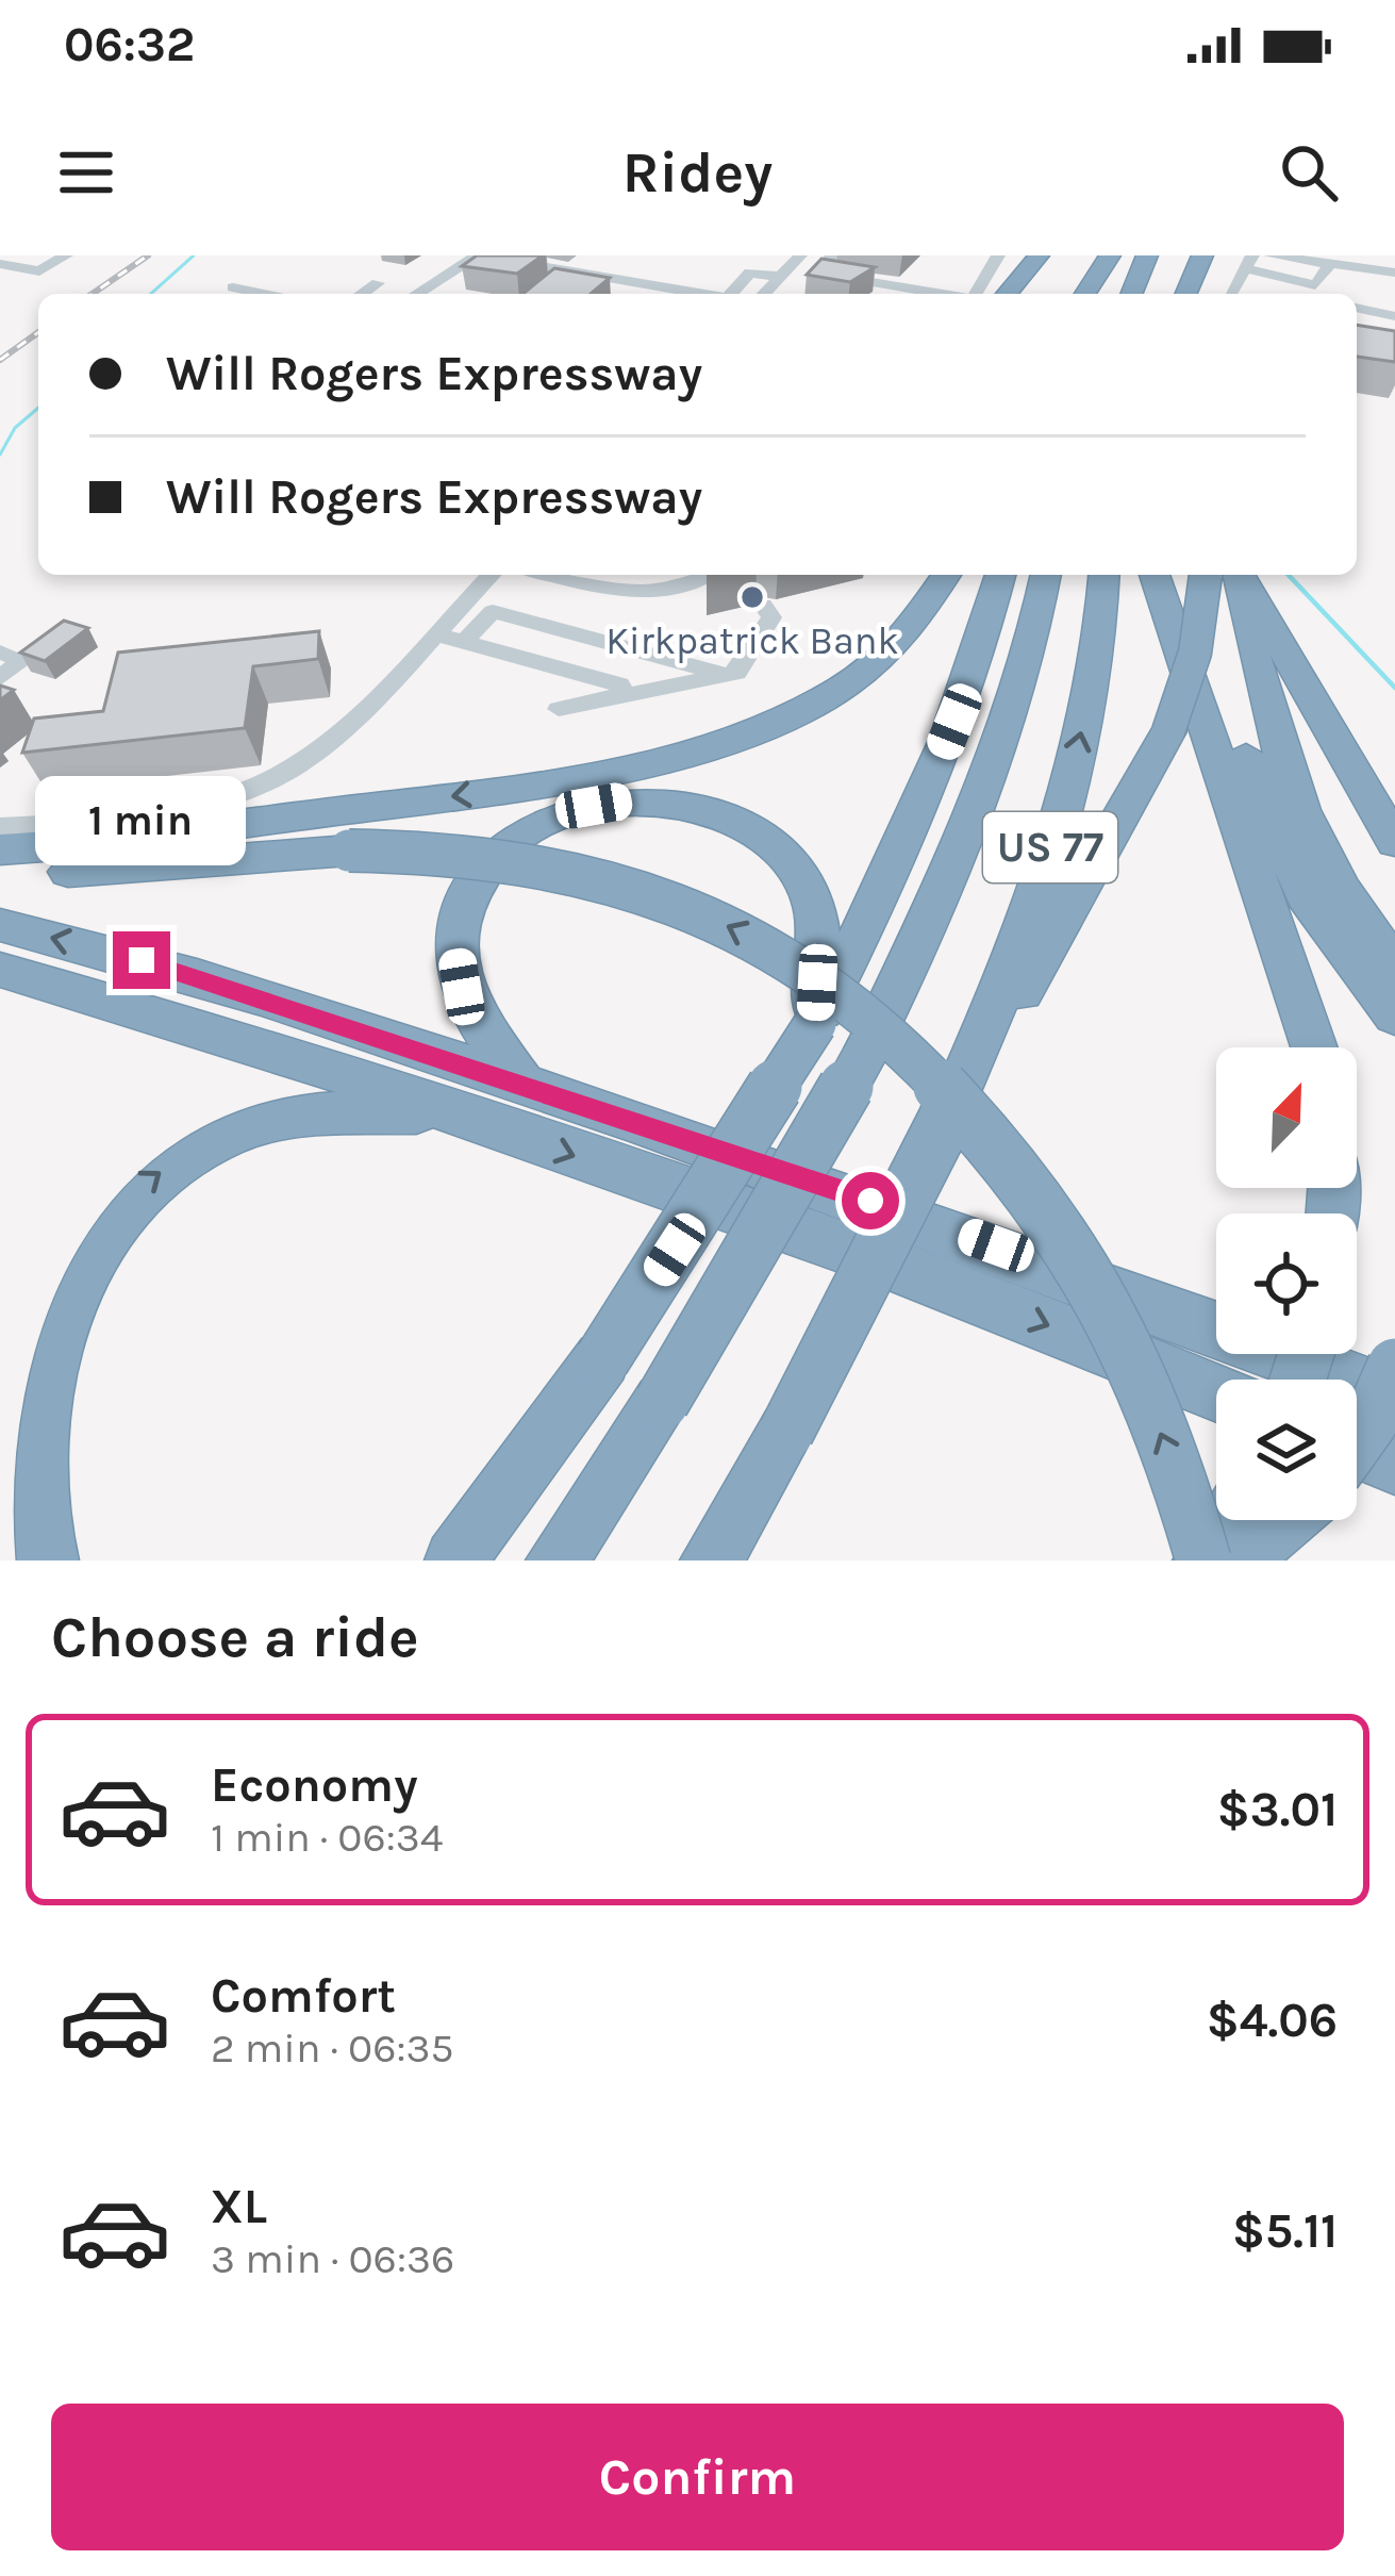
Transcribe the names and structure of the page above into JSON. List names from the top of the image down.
{
  "streets": {
    "highway": ["US 77"]
  },
  "places": ["Kirkpatrick Bank"],
  "north": "top right",
  "page": {
    "status": "06:32",
    "header": "Ridey",
    "banner": ["Will Rogers Expressway", "Will Rogers Expressway"],
    "bubble": "1 min",
    "heading": "Choose a ride",
    "list": [
      {
        "name": "Economy",
        "note": "1 min · 06:34",
        "value": "$3.01"
      },
      {
        "name": "Comfort",
        "note": "2 min · 06:35",
        "value": "$4.06"
      },
      {
        "name": "XL",
        "note": "3 min · 06:36",
        "value": "$5.11"
      }
    ],
    "buttons": "Confirm"
  }
}
